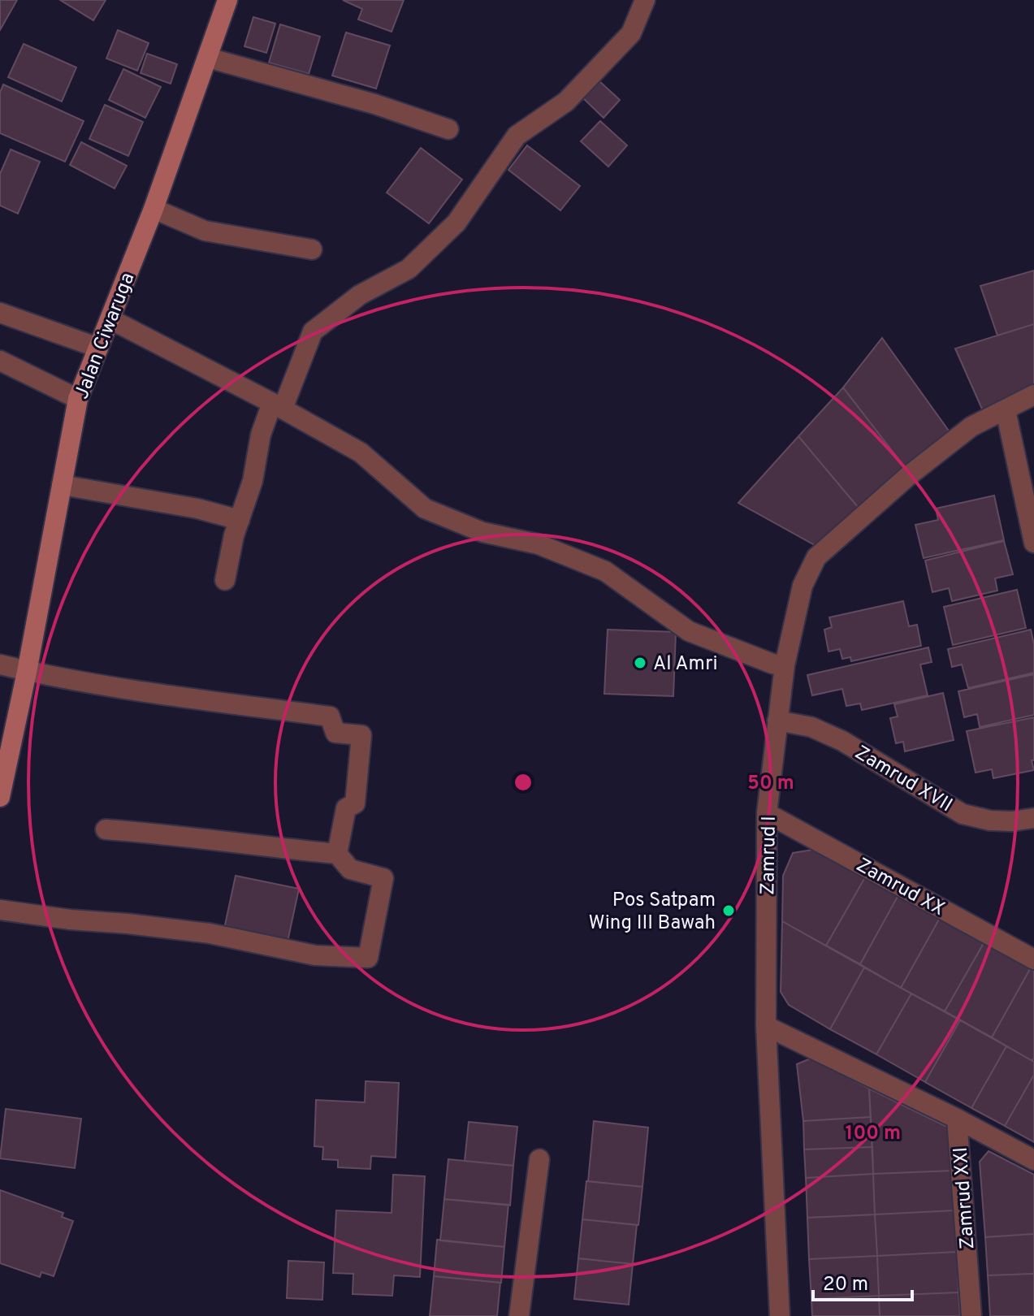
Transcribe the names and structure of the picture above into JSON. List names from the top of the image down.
{
  "streets": {
    "street": [
      "Jalan Ciwaruga",
      "Zamrud XVII",
      "Zamrud I",
      "Zamrud XX",
      "Zamrud XXI"
    ]
  },
  "crossings": [
    ["Zamrud XVII", "Zamrud I"],
    ["Zamrud I", "Zamrud XX"]
  ],
  "places": ["Al Amri", "Pos Satpam Wing III Bawah"],
  "scale_bar": "20 m",
  "rings": ["50 m", "100 m"]
}
